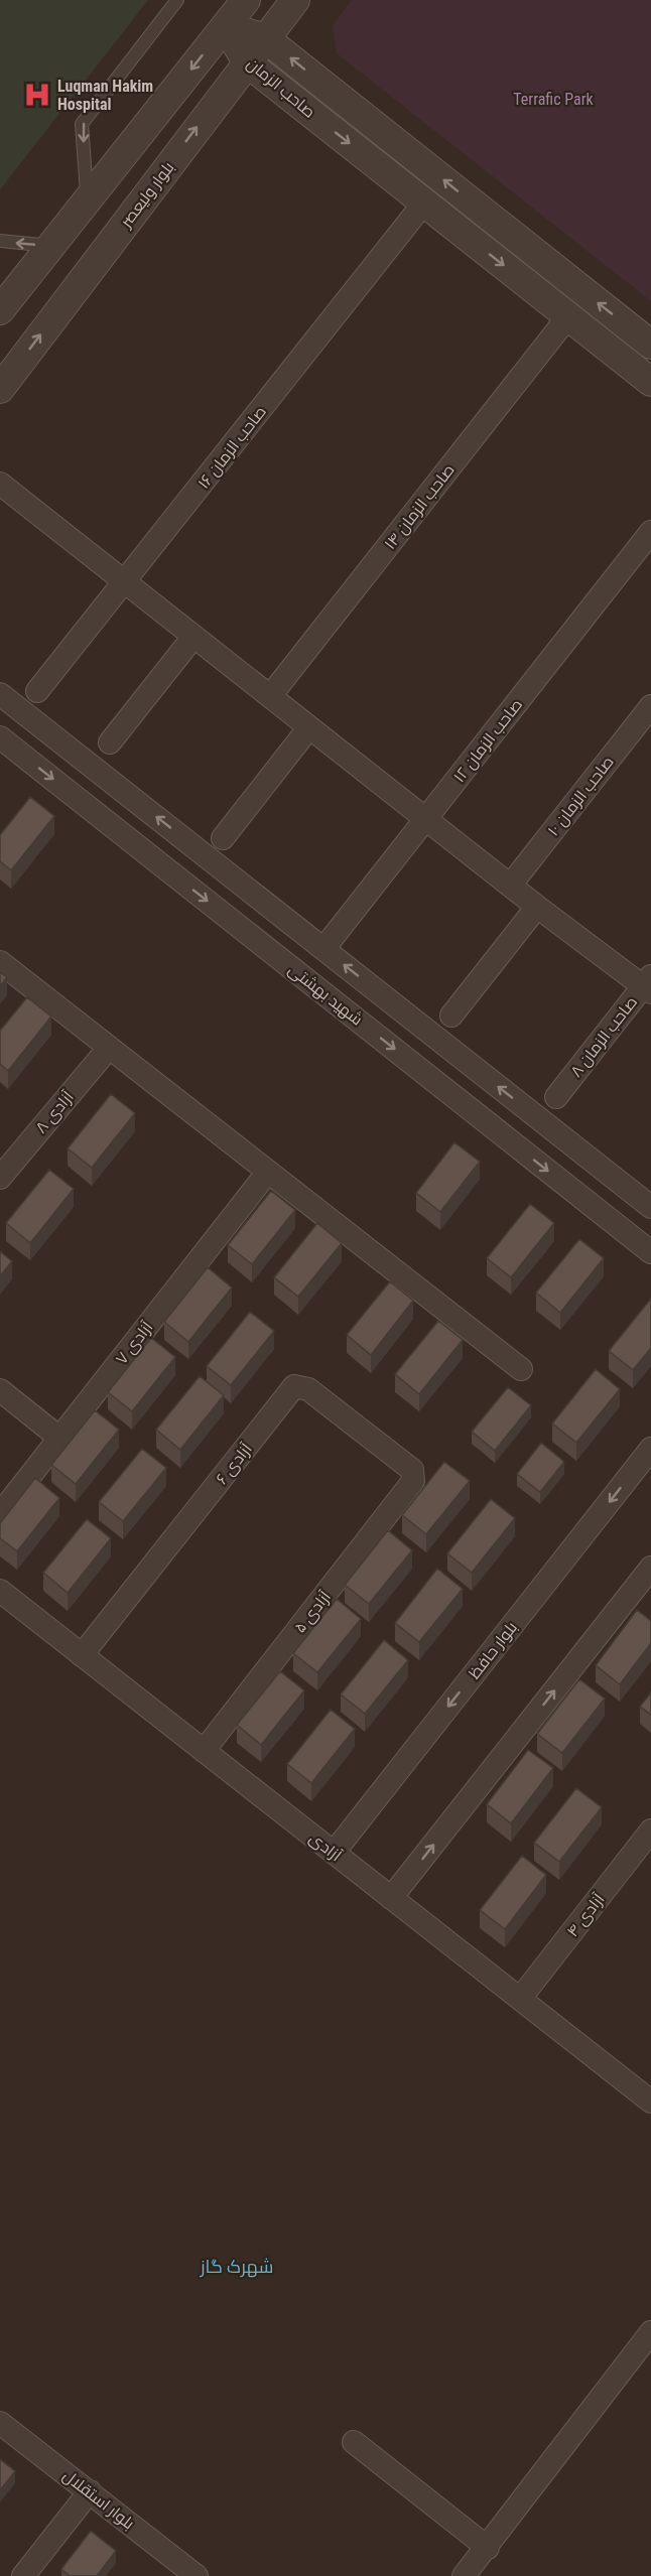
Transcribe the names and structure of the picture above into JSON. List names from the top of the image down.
{
  "streets": {
    "street": [
      "صاحب الزمان",
      "بلوار ولیعصر",
      "صاحب الزمان ۱۶",
      "صاحب الزمان ۱۴",
      "صاحب الزمان ۱۲",
      "صاحب الزمان ۱۰",
      "شهید بهشتی",
      "صاحب الزمان ۸",
      "آزادی ۸",
      "آزادی ۷",
      "آزادی ۶",
      "آزادی ۵",
      "بلوار حافظ",
      "آزادی",
      "آزادی ۴",
      "بلوار استقلال"
    ]
  },
  "crossings": [
    ["صاحب الزمان", "بلوار ولیعصر"],
    ["صاحب الزمان", "صاحب الزمان ۱۶"],
    ["صاحب الزمان", "صاحب الزمان ۱۴"],
    ["صاحب الزمان ۱۲", "شهید بهشتی"],
    ["آزادی ۶", "آزادی ۵"],
    ["آزادی ۶", "آزادی"],
    ["آزادی ۵", "آزادی"],
    ["بلوار حافظ", "آزادی"],
    ["آزادی", "آزادی ۴"]
  ],
  "districts": ["شهرک گاز"],
  "parks": ["Terrafic Park"],
  "places": {
    "hospital": ["Luqman Hakim Hospital"]
  }
}
